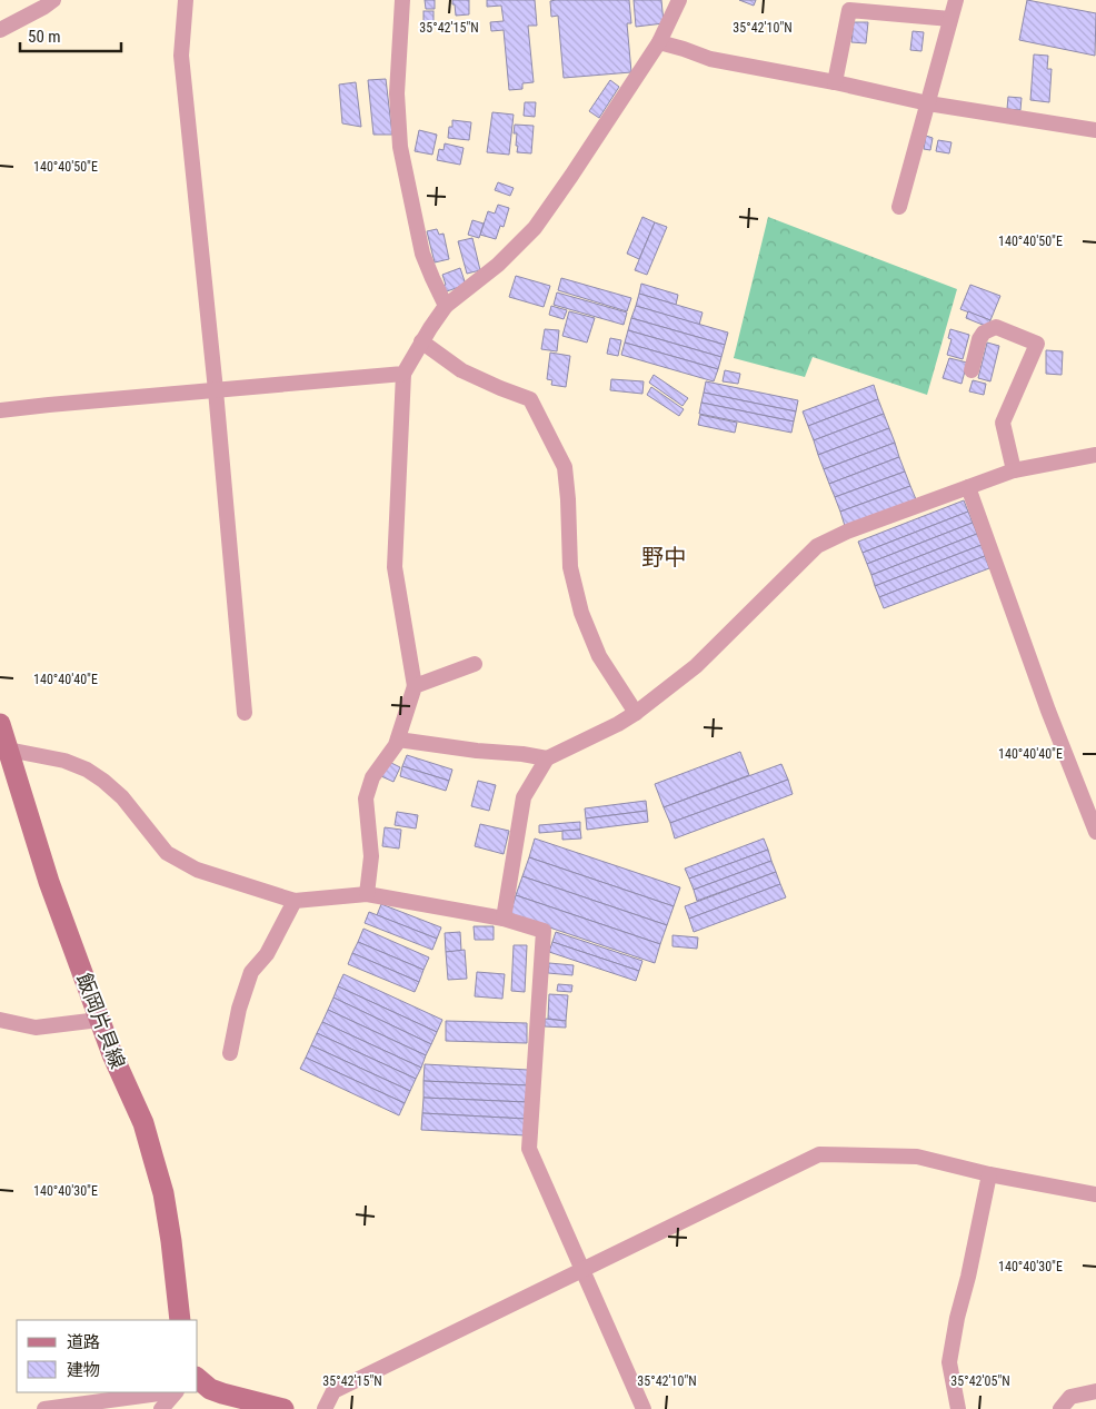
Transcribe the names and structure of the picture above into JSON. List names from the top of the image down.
{
  "streets": {
    "main road": ["飯岡片貝線"]
  },
  "districts": ["野中"],
  "legend": ["道路", "建物"],
  "scale_bar": "50 m",
  "coordinates": [
    "35°42'15\"N",
    "35°42'10\"N",
    "140°40'50\"E",
    "140°40'40\"E",
    "140°40'30\"E",
    "35°42'05\"N"
  ]
}
